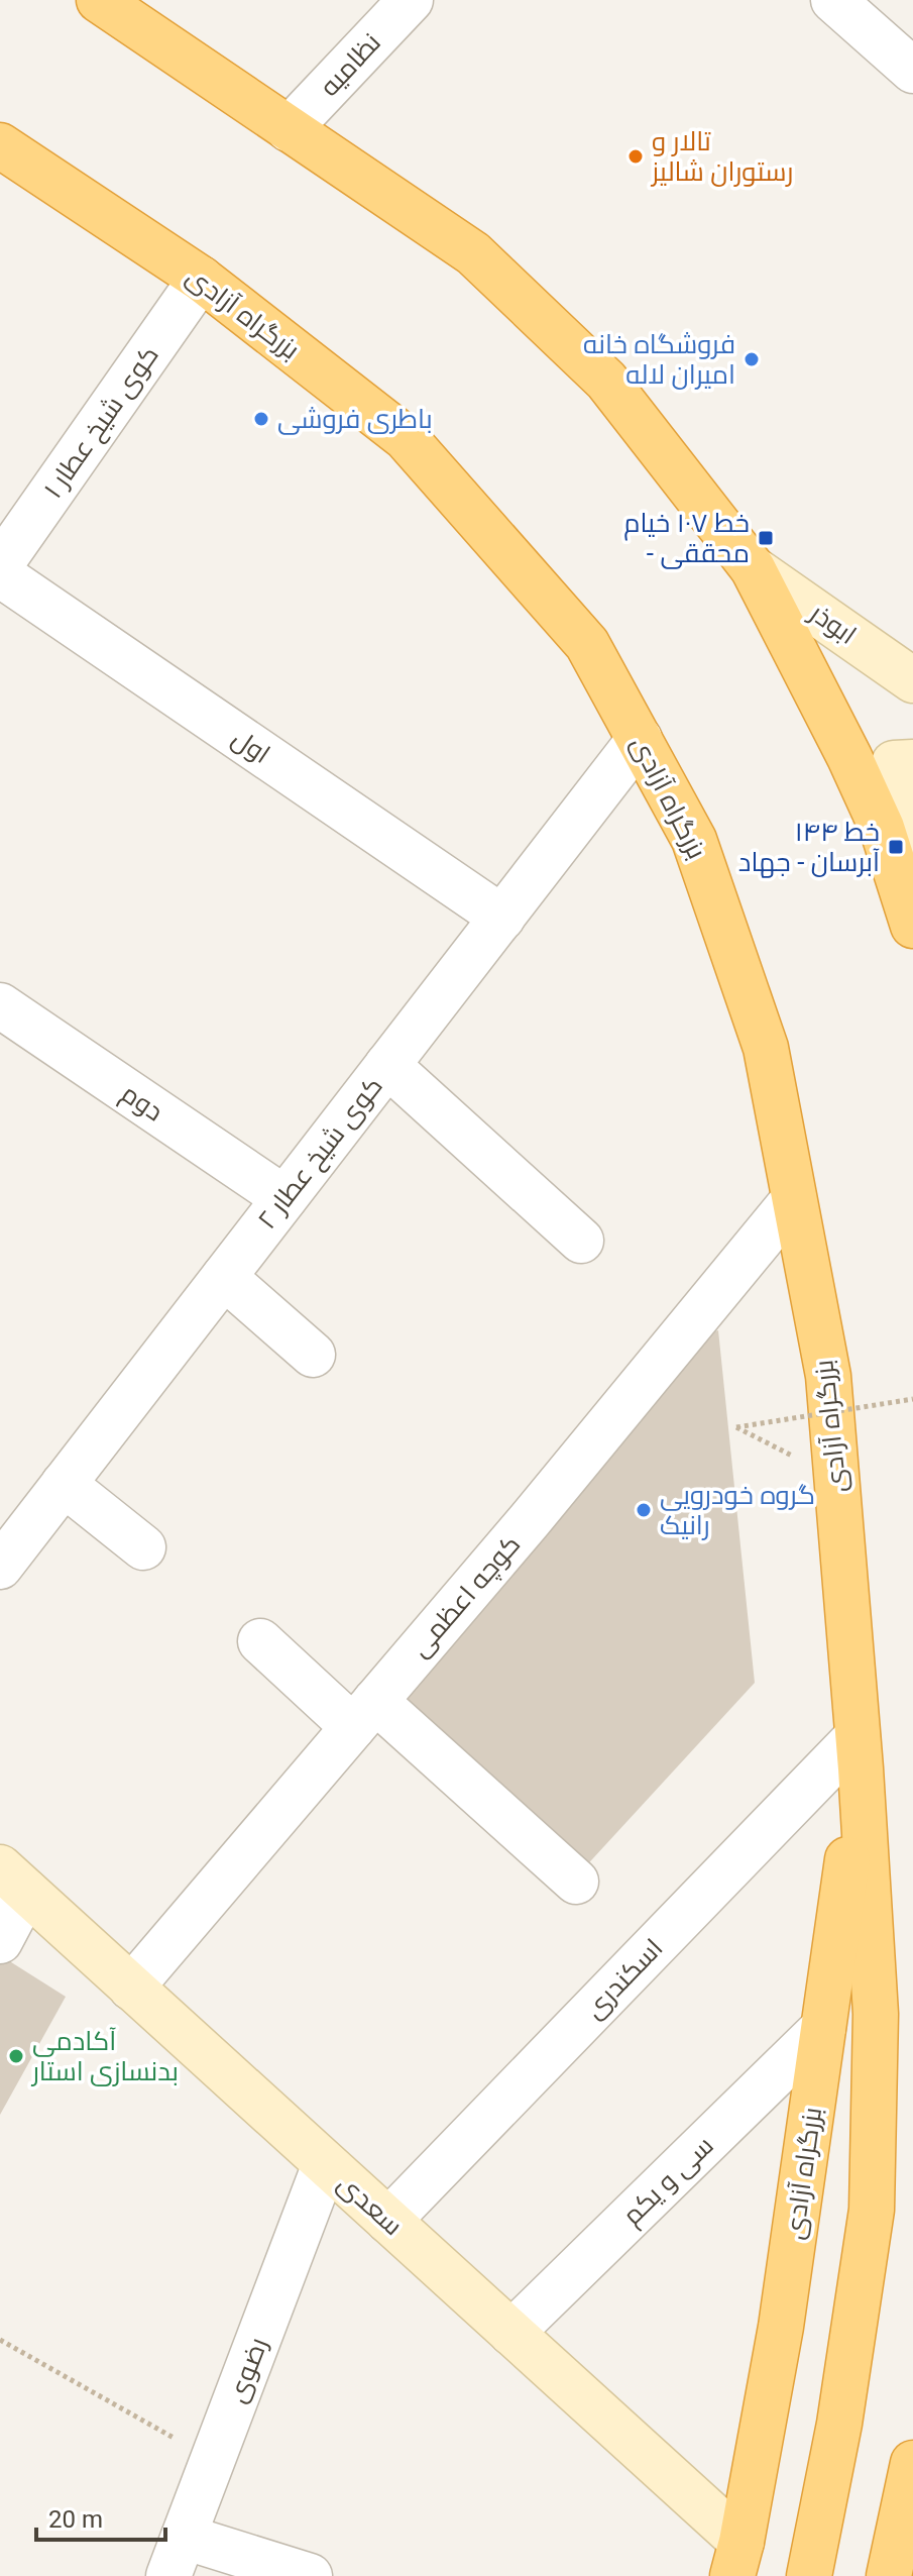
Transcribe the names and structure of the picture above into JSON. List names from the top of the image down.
{
  "streets": {
    "highway": ["بزرگراه آزادی"],
    "main road": ["ابوذر", "سعدی"],
    "street": [
      "نظامیه",
      "کوی شیخ عطار ۱",
      "اول",
      "دوم",
      "کوی شیخ عطار ۲",
      "کوچه اعظمی",
      "اسکندری",
      "سی و یکم",
      "رضوی"
    ]
  },
  "crossings": [
    ["بزرگراه آزادی", "کوی شیخ عطار ۱"],
    ["بزرگراه آزادی", "کوی شیخ عطار ۲"],
    ["بزرگراه آزادی", "کوچه اعظمی"],
    ["بزرگراه آزادی", "اسکندری"],
    ["بزرگراه آزادی", "سی و یکم"],
    ["بزرگراه آزادی", "سعدی"],
    ["اول", "کوی شیخ عطار ۲"],
    ["دوم", "کوی شیخ عطار ۲"],
    ["کوچه اعظمی", "سعدی"],
    ["اسکندری", "سعدی"],
    ["سی و یکم", "سعدی"],
    ["سعدی", "رضوی"]
  ],
  "places": {
    "other": [
      "تالار و رستوران شالیز",
      "فروشگاه خانه امیران لاله",
      "باطری فروشی",
      "گروه خودرویی رانیک",
      "آکادمی بدنسازی استار"
    ],
    "transit": ["خط ۱۰۷ خیام - محققی", "خط ۱۴۴ آبرسان - جهاد"]
  },
  "scale_bar": "20 m"
}
